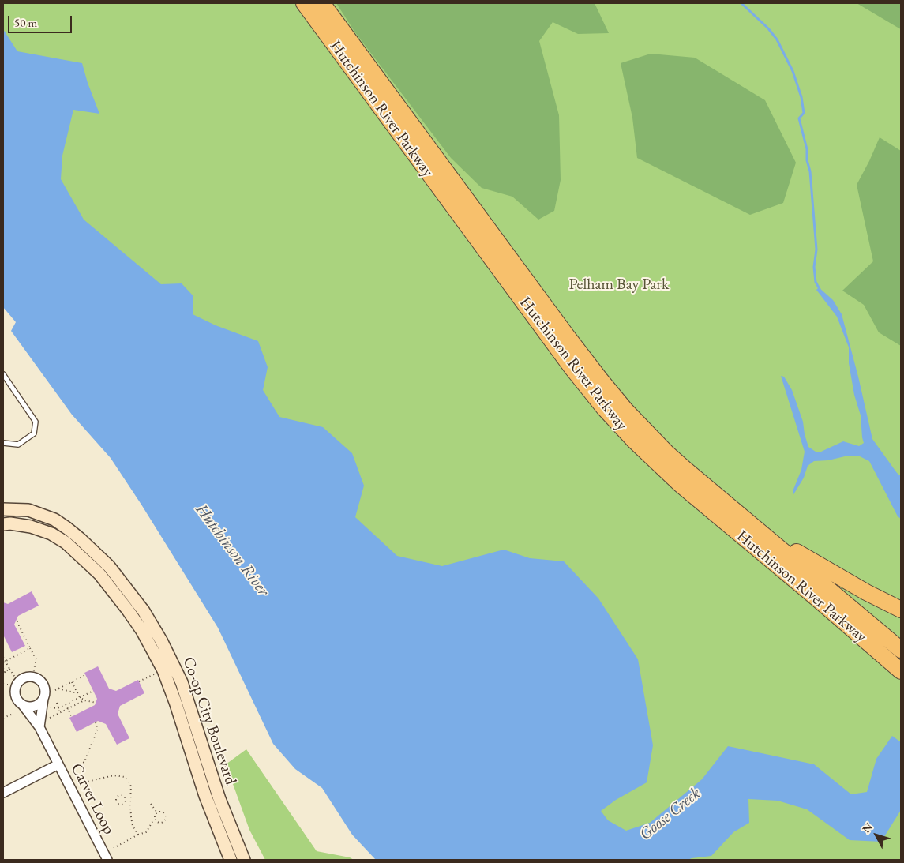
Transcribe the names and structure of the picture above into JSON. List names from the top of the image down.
{
  "streets": {
    "highway": ["Hutchinson River Parkway"],
    "main road": ["Co-op City Boulevard"],
    "street": ["Carver Loop"]
  },
  "water": ["Hutchinson River", "Goose Creek"],
  "parks": ["Pelham Bay Park"],
  "scale_bar": "50 m",
  "north": "top left"
}
